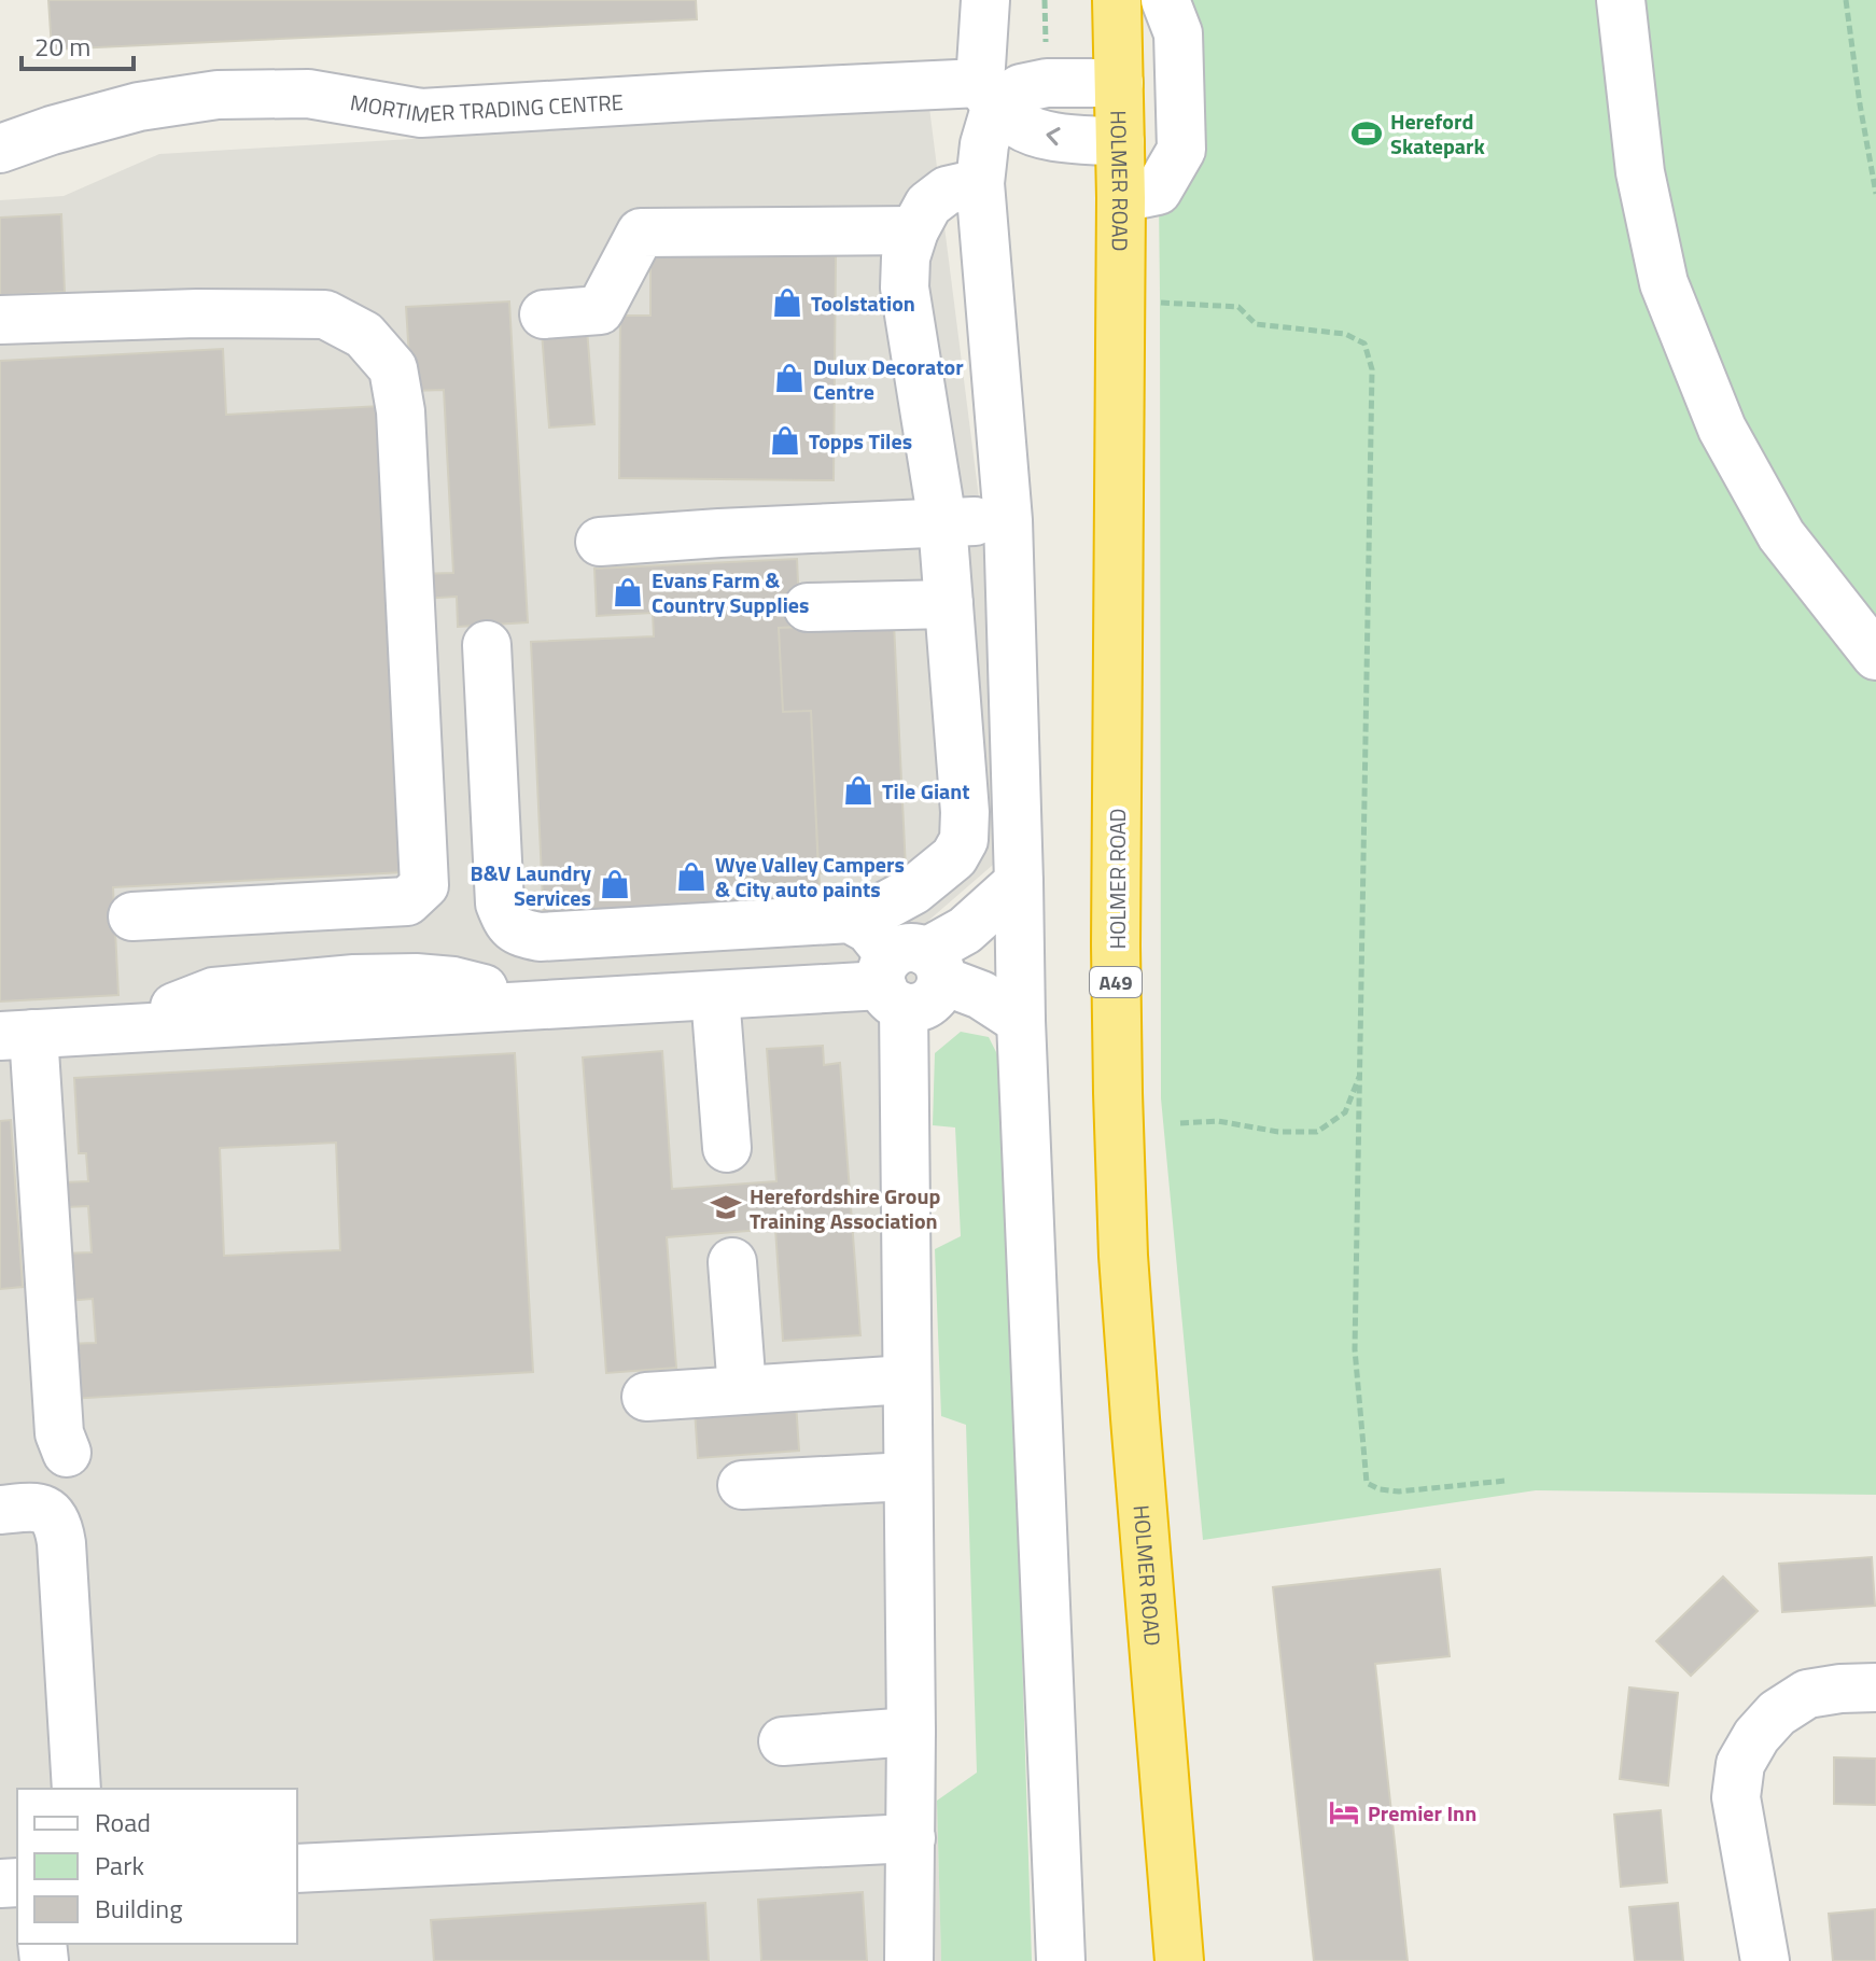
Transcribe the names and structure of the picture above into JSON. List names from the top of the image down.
{
  "streets": {
    "highway": ["HOLMER ROAD", "A49"],
    "street": ["MORTIMER TRADING CENTRE"]
  },
  "places": {
    "sports": ["Hereford Skatepark"],
    "shop": [
      "Toolstation",
      "Dulux Decorator Centre",
      "Topps Tiles",
      "Evans Farm & Country Supplies",
      "Tile Giant",
      "Wye Valley Campers & City auto paints",
      "B&V Laundry Services"
    ],
    "school or university": ["Herefordshire Group Training Association"],
    "hotel": ["Premier Inn"]
  },
  "legend": ["Road", "Park", "Building"],
  "scale_bar": "20 m"
}
